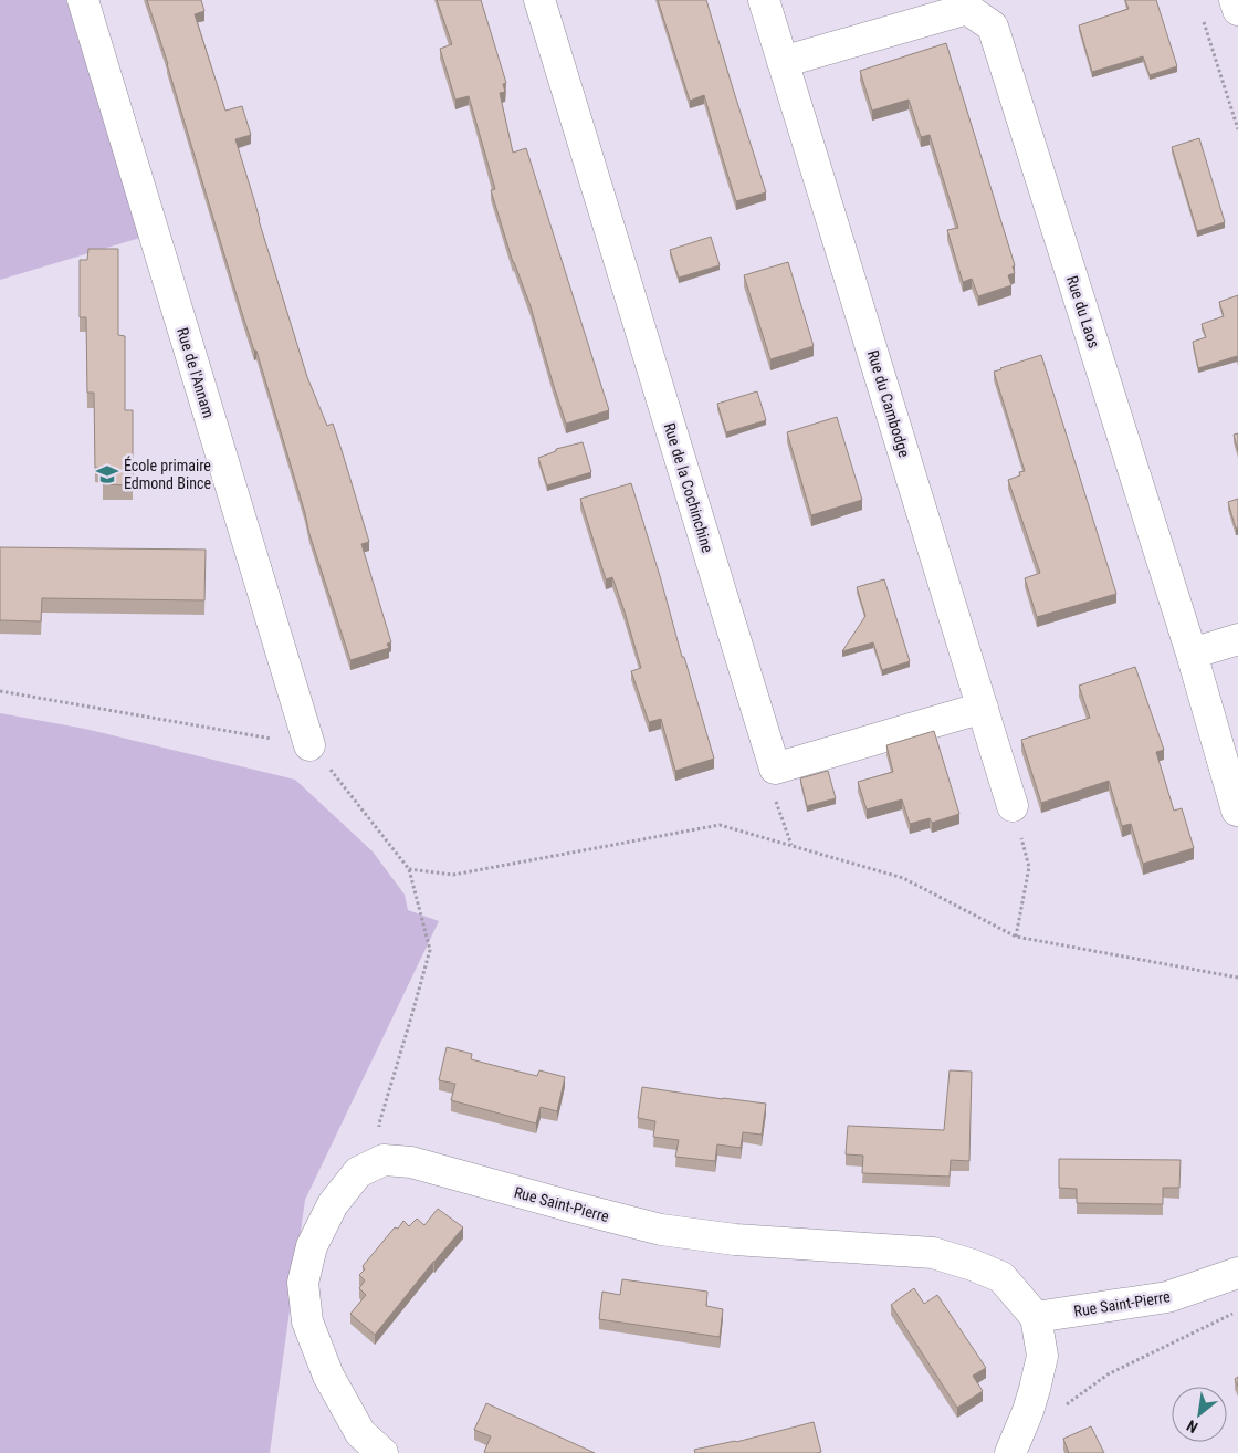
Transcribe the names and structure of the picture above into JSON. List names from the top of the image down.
{
  "streets": {
    "street": [
      "Rue du Laos",
      "Rue de l'Annam",
      "Rue du Cambodge",
      "Rue de la Cochinchine",
      "Rue Saint-Pierre"
    ]
  },
  "crossings": [
    ["Rue du Laos", "Rue du Cambodge"]
  ],
  "places": {
    "school or university": ["École primaire Edmond Bince"]
  },
  "north": "bottom left"
}
